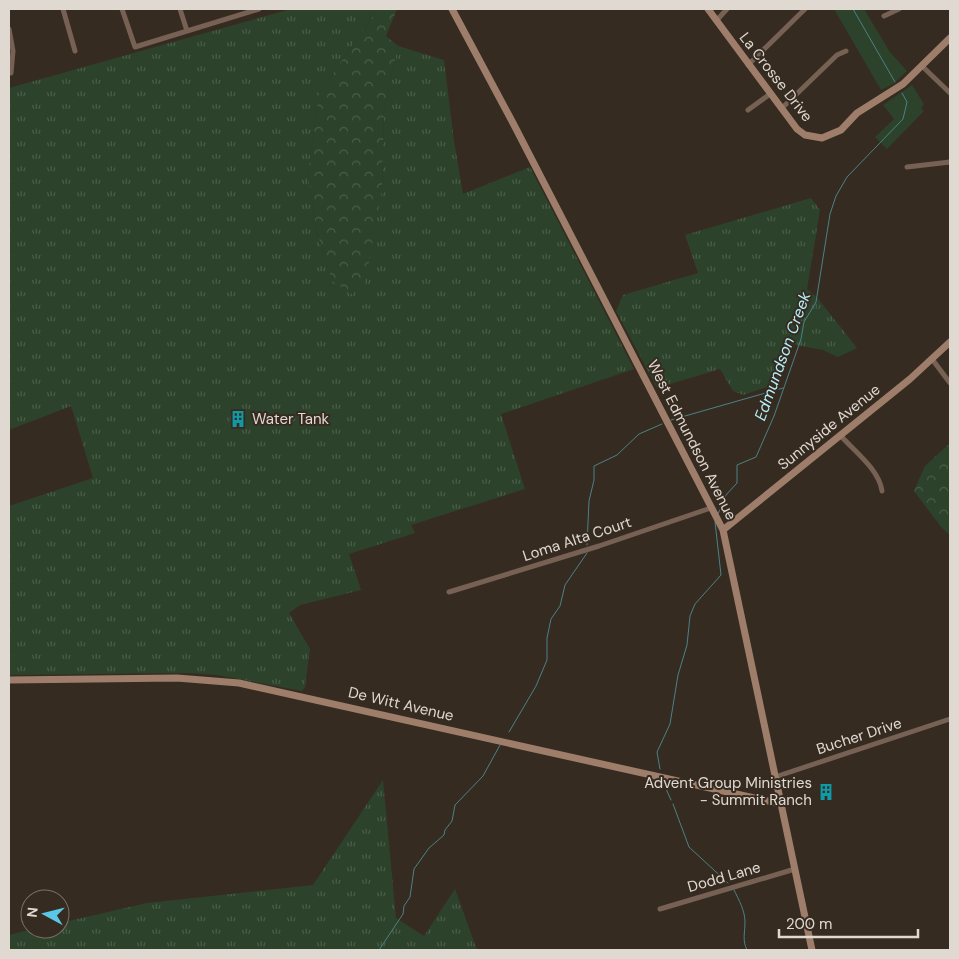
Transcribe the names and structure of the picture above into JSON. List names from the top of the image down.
{
  "streets": {
    "street": [
      "La Crosse Drive",
      "Sunnyside Avenue",
      "West Edmundson Avenue",
      "Loma Alta Court",
      "De Witt Avenue",
      "Bucher Drive",
      "Dodd Lane"
    ]
  },
  "crossings": [
    ["Sunnyside Avenue", "West Edmundson Avenue"],
    ["West Edmundson Avenue", "Loma Alta Court"],
    ["West Edmundson Avenue", "De Witt Avenue"],
    ["West Edmundson Avenue", "Bucher Drive"],
    ["West Edmundson Avenue", "Dodd Lane"]
  ],
  "water": ["Edmundson Creek"],
  "places": {
    "building": ["Water Tank", "Advent Group Ministries - Summit Ranch"]
  },
  "scale_bar": "200 m",
  "north": "left"
}
